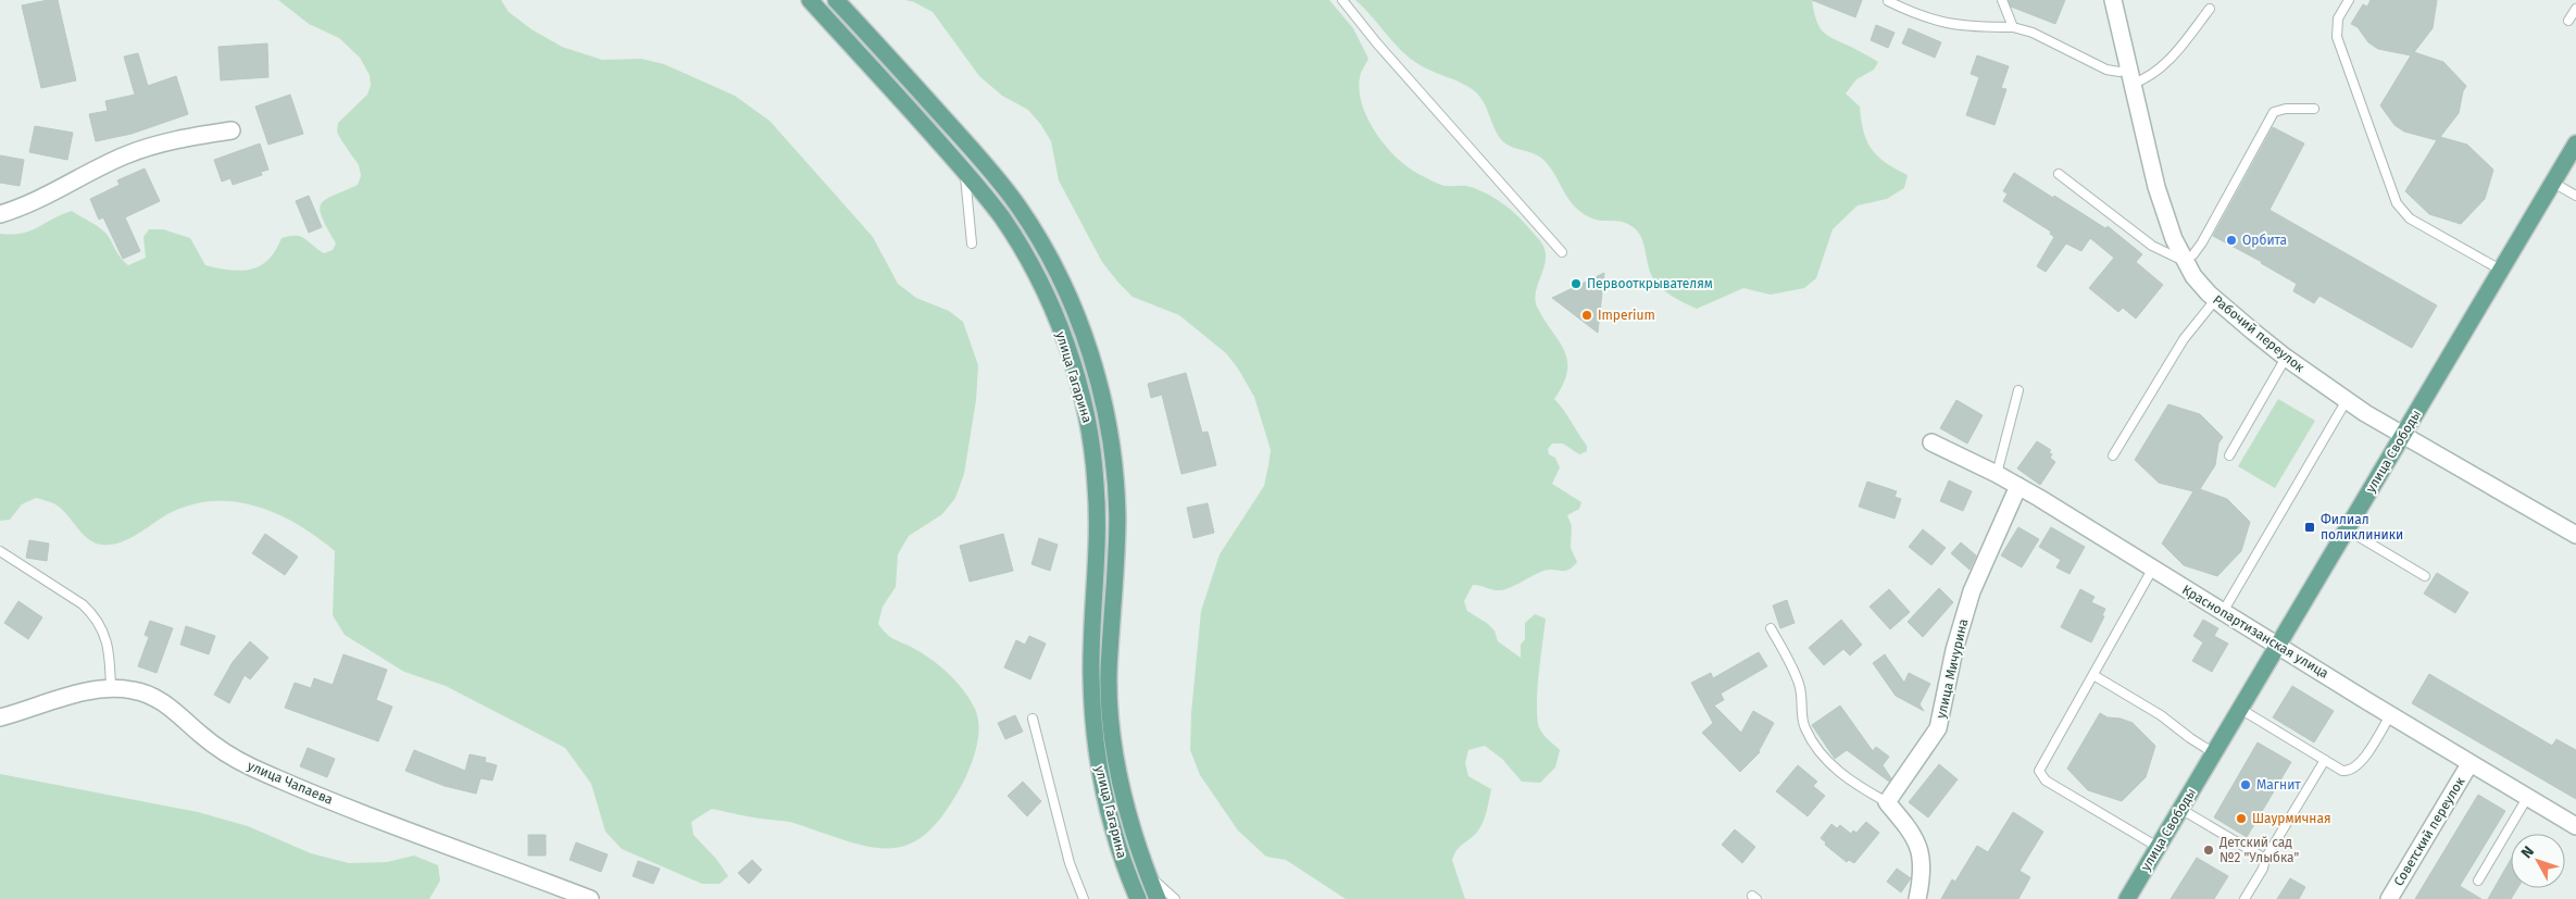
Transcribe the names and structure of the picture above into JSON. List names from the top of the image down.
{
  "streets": {
    "main road": ["улица Гагарина", "улица Свободы"],
    "street": [
      "Рабочий переулок",
      "Краснопартизанская улица",
      "улица Мичурина",
      "улица Чапаева",
      "Советский переулок"
    ]
  },
  "crossings": [
    ["Рабочий переулок", "улица Свободы"],
    ["улица Свободы", "Краснопартизанская улица"],
    ["Краснопартизанская улица", "улица Мичурина"],
    ["Краснопартизанская улица", "Советский переулок"]
  ],
  "places": {
    "other": [
      "Орбита",
      "Первооткрывателям",
      "Imperium",
      "Магнит",
      "Шаурмичная",
      "Детский сад №2 \"Улыбка\""
    ],
    "transit": ["Филиал поликлиники"]
  },
  "north": "top left"
}
